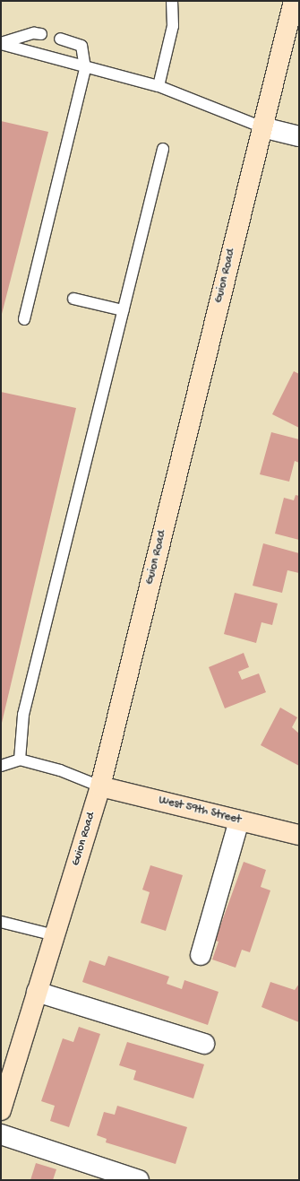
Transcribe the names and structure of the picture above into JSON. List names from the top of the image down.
{
  "streets": {
    "street": ["Guion Road", "West 59th Street"]
  },
  "crossings": [
    ["Guion Road", "West 59th Street"]
  ]
}
